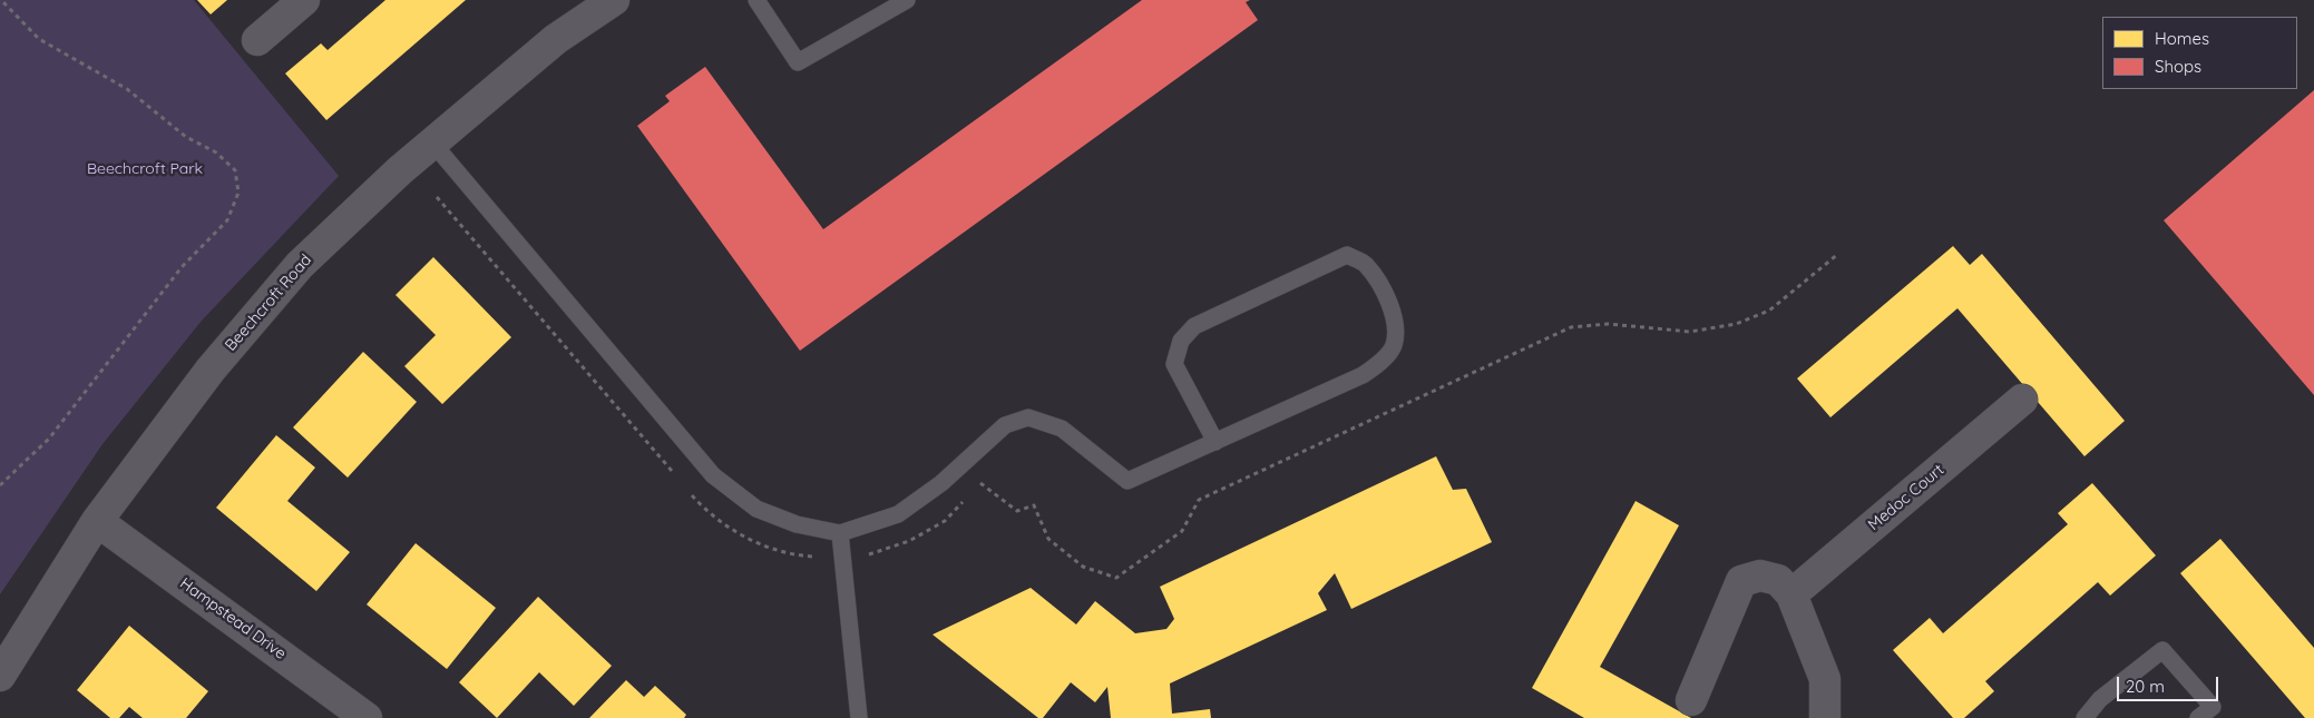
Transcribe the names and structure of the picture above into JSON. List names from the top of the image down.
{
  "streets": {
    "street": ["Beechcroft Road", "Medoc Court", "Hampstead Drive"]
  },
  "crossings": [
    ["Beechcroft Road", "Hampstead Drive"]
  ],
  "parks": ["Beechcroft Park"],
  "legend": ["Homes", "Shops"],
  "scale_bar": "20 m"
}
